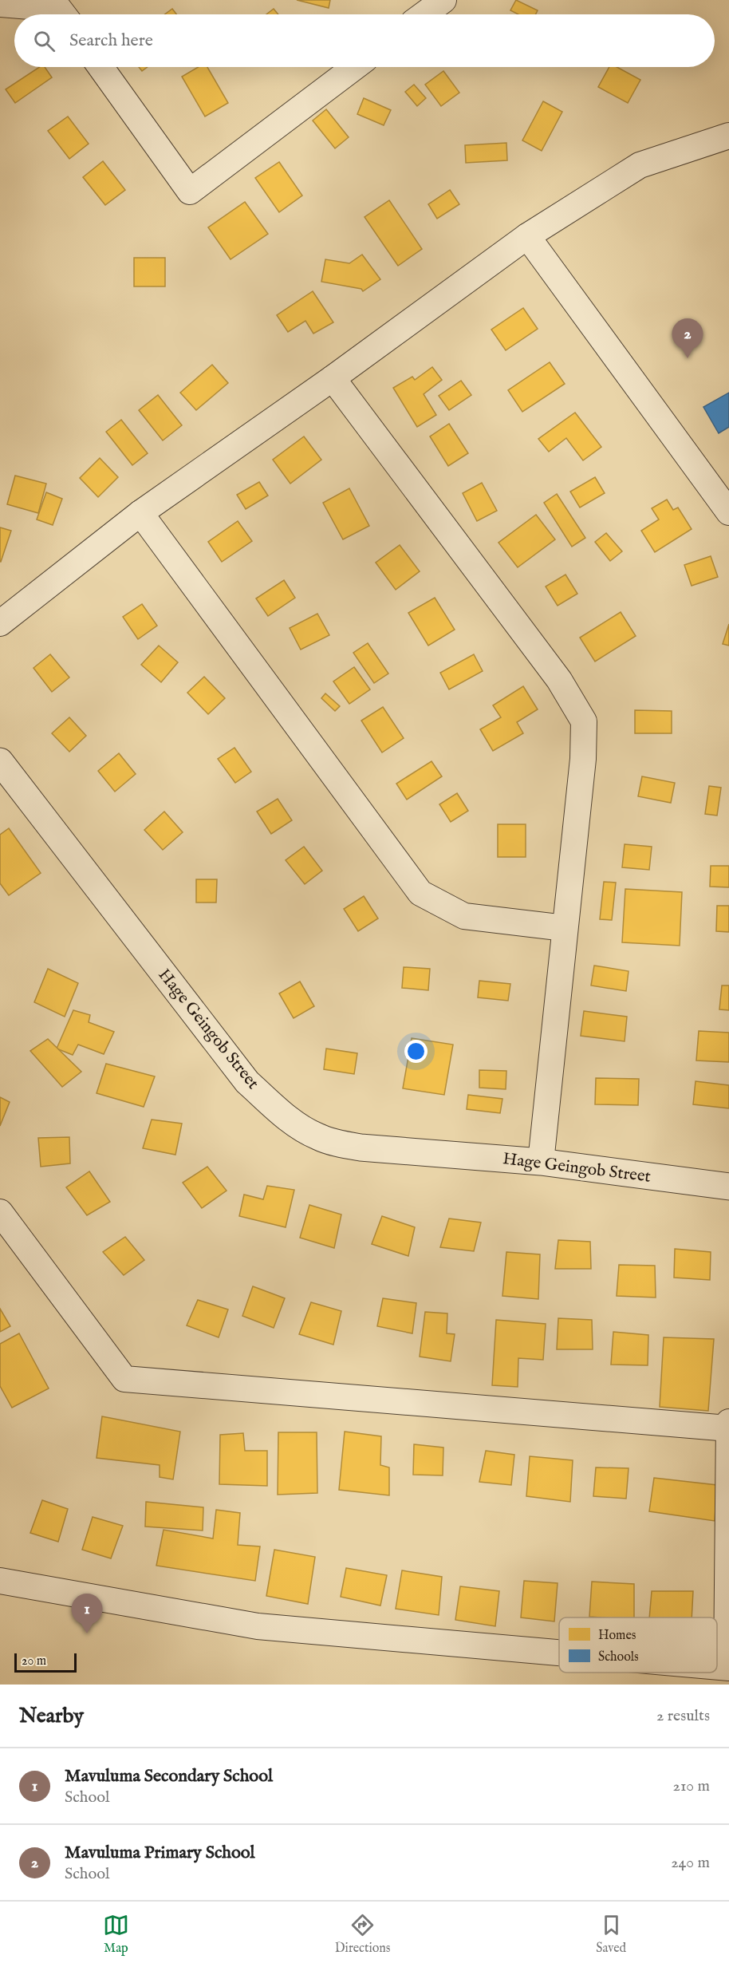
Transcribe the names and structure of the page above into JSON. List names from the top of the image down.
{
  "streets": {
    "street": ["Hage Geingob Street"]
  },
  "legend": ["Homes", "Schools"],
  "scale_bar": "20 m",
  "page": {
    "search": "Search here",
    "pins": ["2", "1"],
    "scale": "20 m",
    "heading": ["Nearby", "2 results"],
    "list": [
      {
        "mark": "1",
        "name": "Mavuluma Secondary School",
        "note": "School",
        "value": "210 m"
      },
      {
        "mark": "2",
        "name": "Mavuluma Primary School",
        "note": "School",
        "value": "240 m"
      }
    ],
    "nav": ["Map", "Directions", "Saved"]
  }
}
